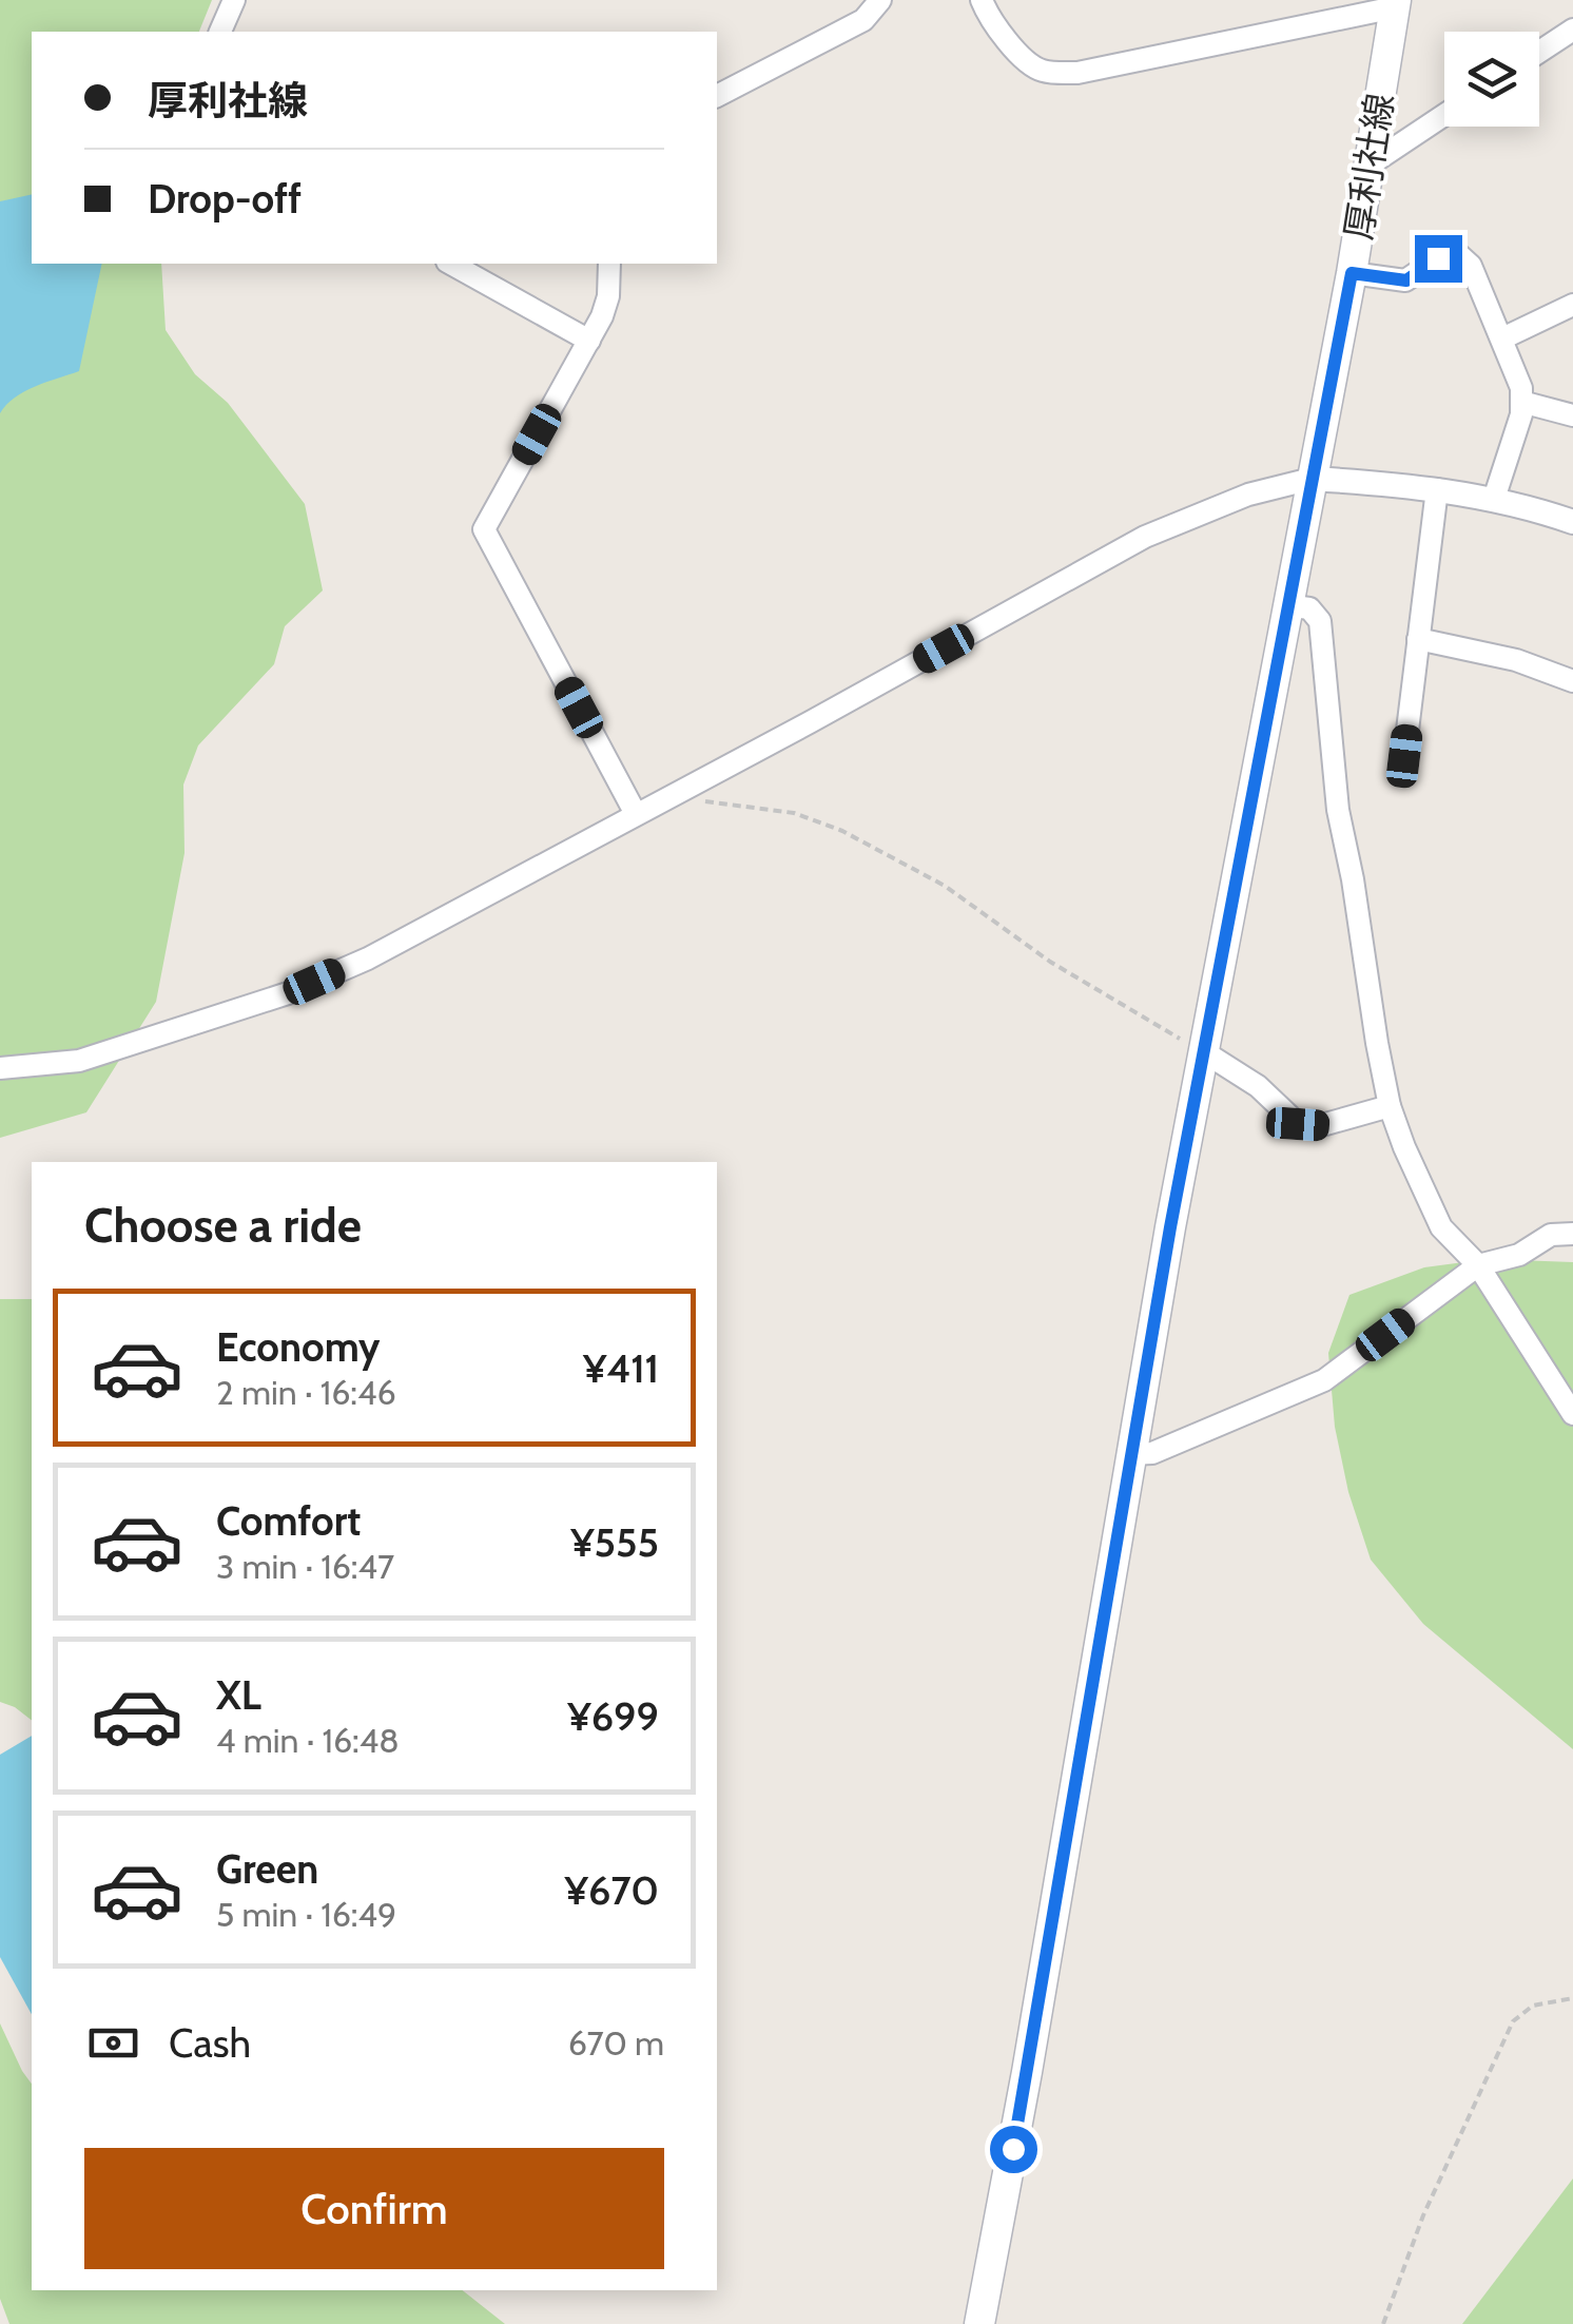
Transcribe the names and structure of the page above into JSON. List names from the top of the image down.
{
  "streets": {
    "main road": ["厚利社線"]
  },
  "page": {
    "banner": ["厚利社線", "Drop-off"],
    "heading": "Choose a ride",
    "list": [
      {
        "name": "Economy",
        "note": "2 min · 16:46",
        "value": "¥411"
      },
      {
        "name": "Comfort",
        "note": "3 min · 16:47",
        "value": "¥555"
      },
      {
        "name": "XL",
        "note": "4 min · 16:48",
        "value": "¥699"
      },
      {
        "name": "Green",
        "note": "5 min · 16:49",
        "value": "¥670"
      }
    ],
    "pay": ["Cash", "670 m"],
    "buttons": "Confirm"
  }
}
